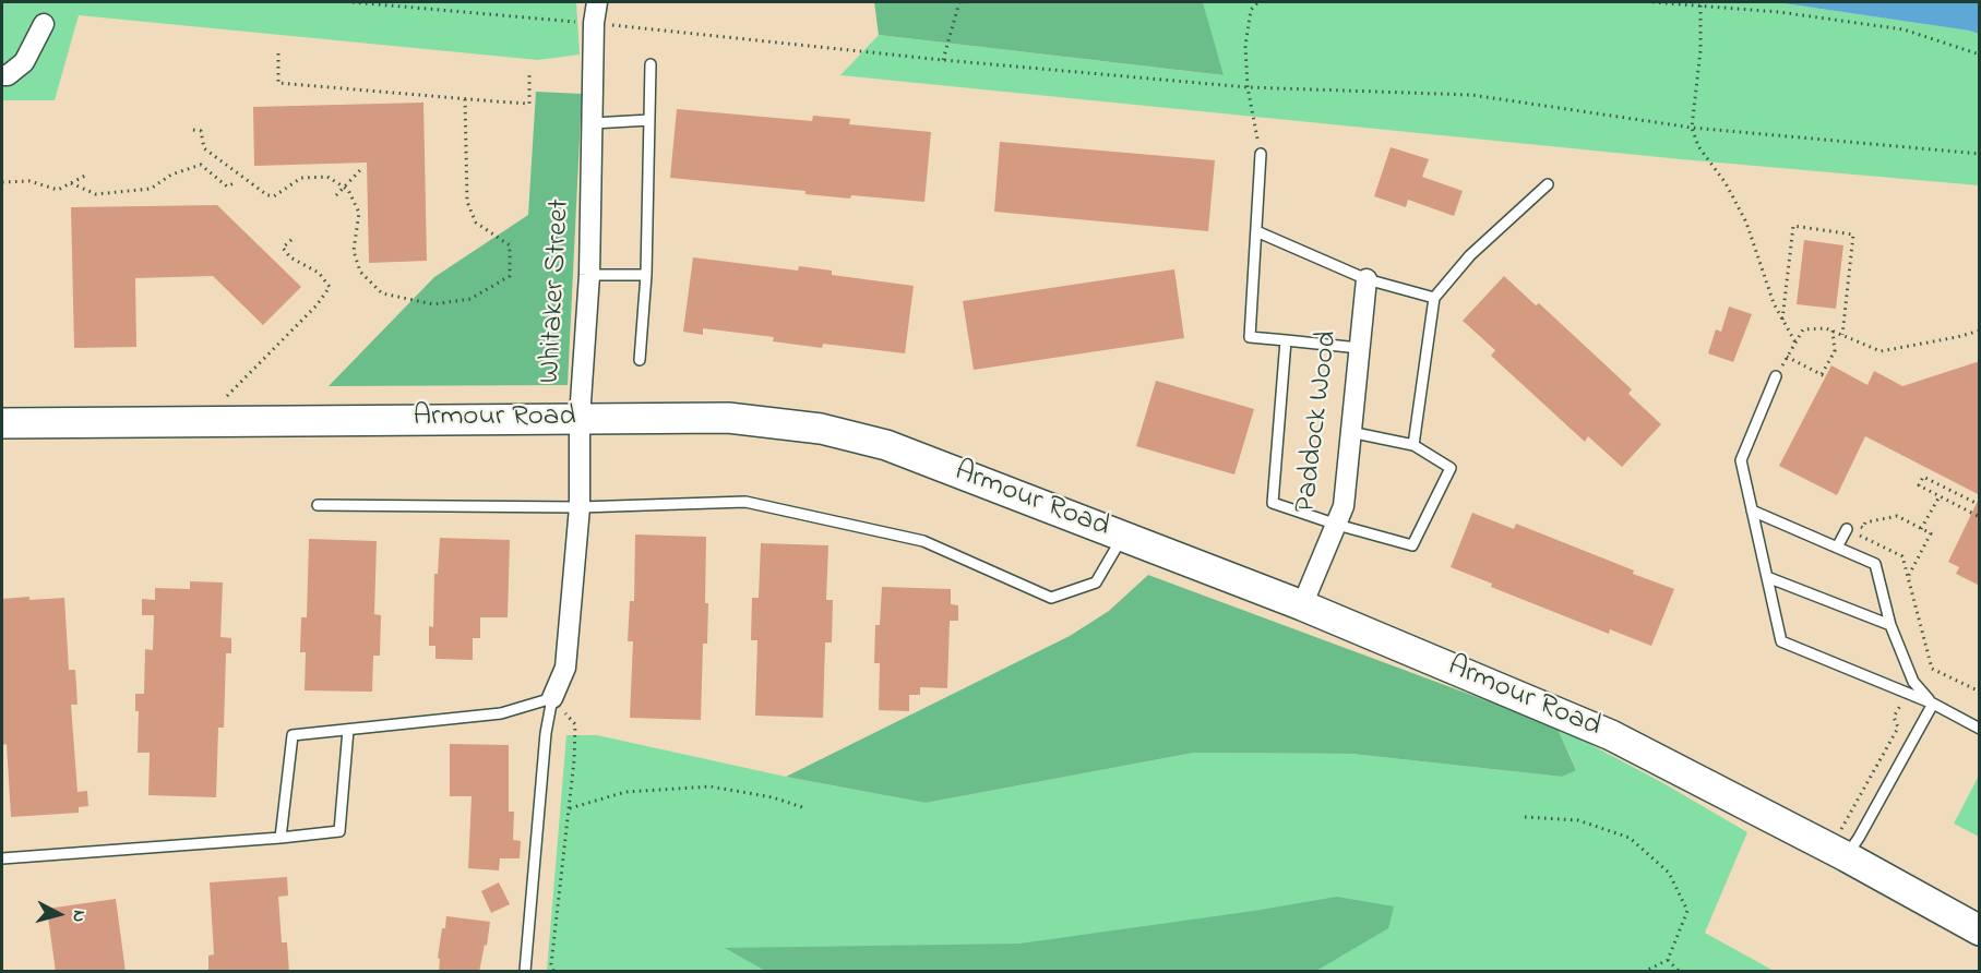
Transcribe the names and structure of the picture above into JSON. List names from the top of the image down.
{
  "streets": {
    "main road": ["Armour Road"],
    "street": ["Whitaker Street", "Paddock Wood"]
  },
  "crossings": [
    ["Whitaker Street", "Armour Road"],
    ["Armour Road", "Paddock Wood"]
  ],
  "north": "right"
}
